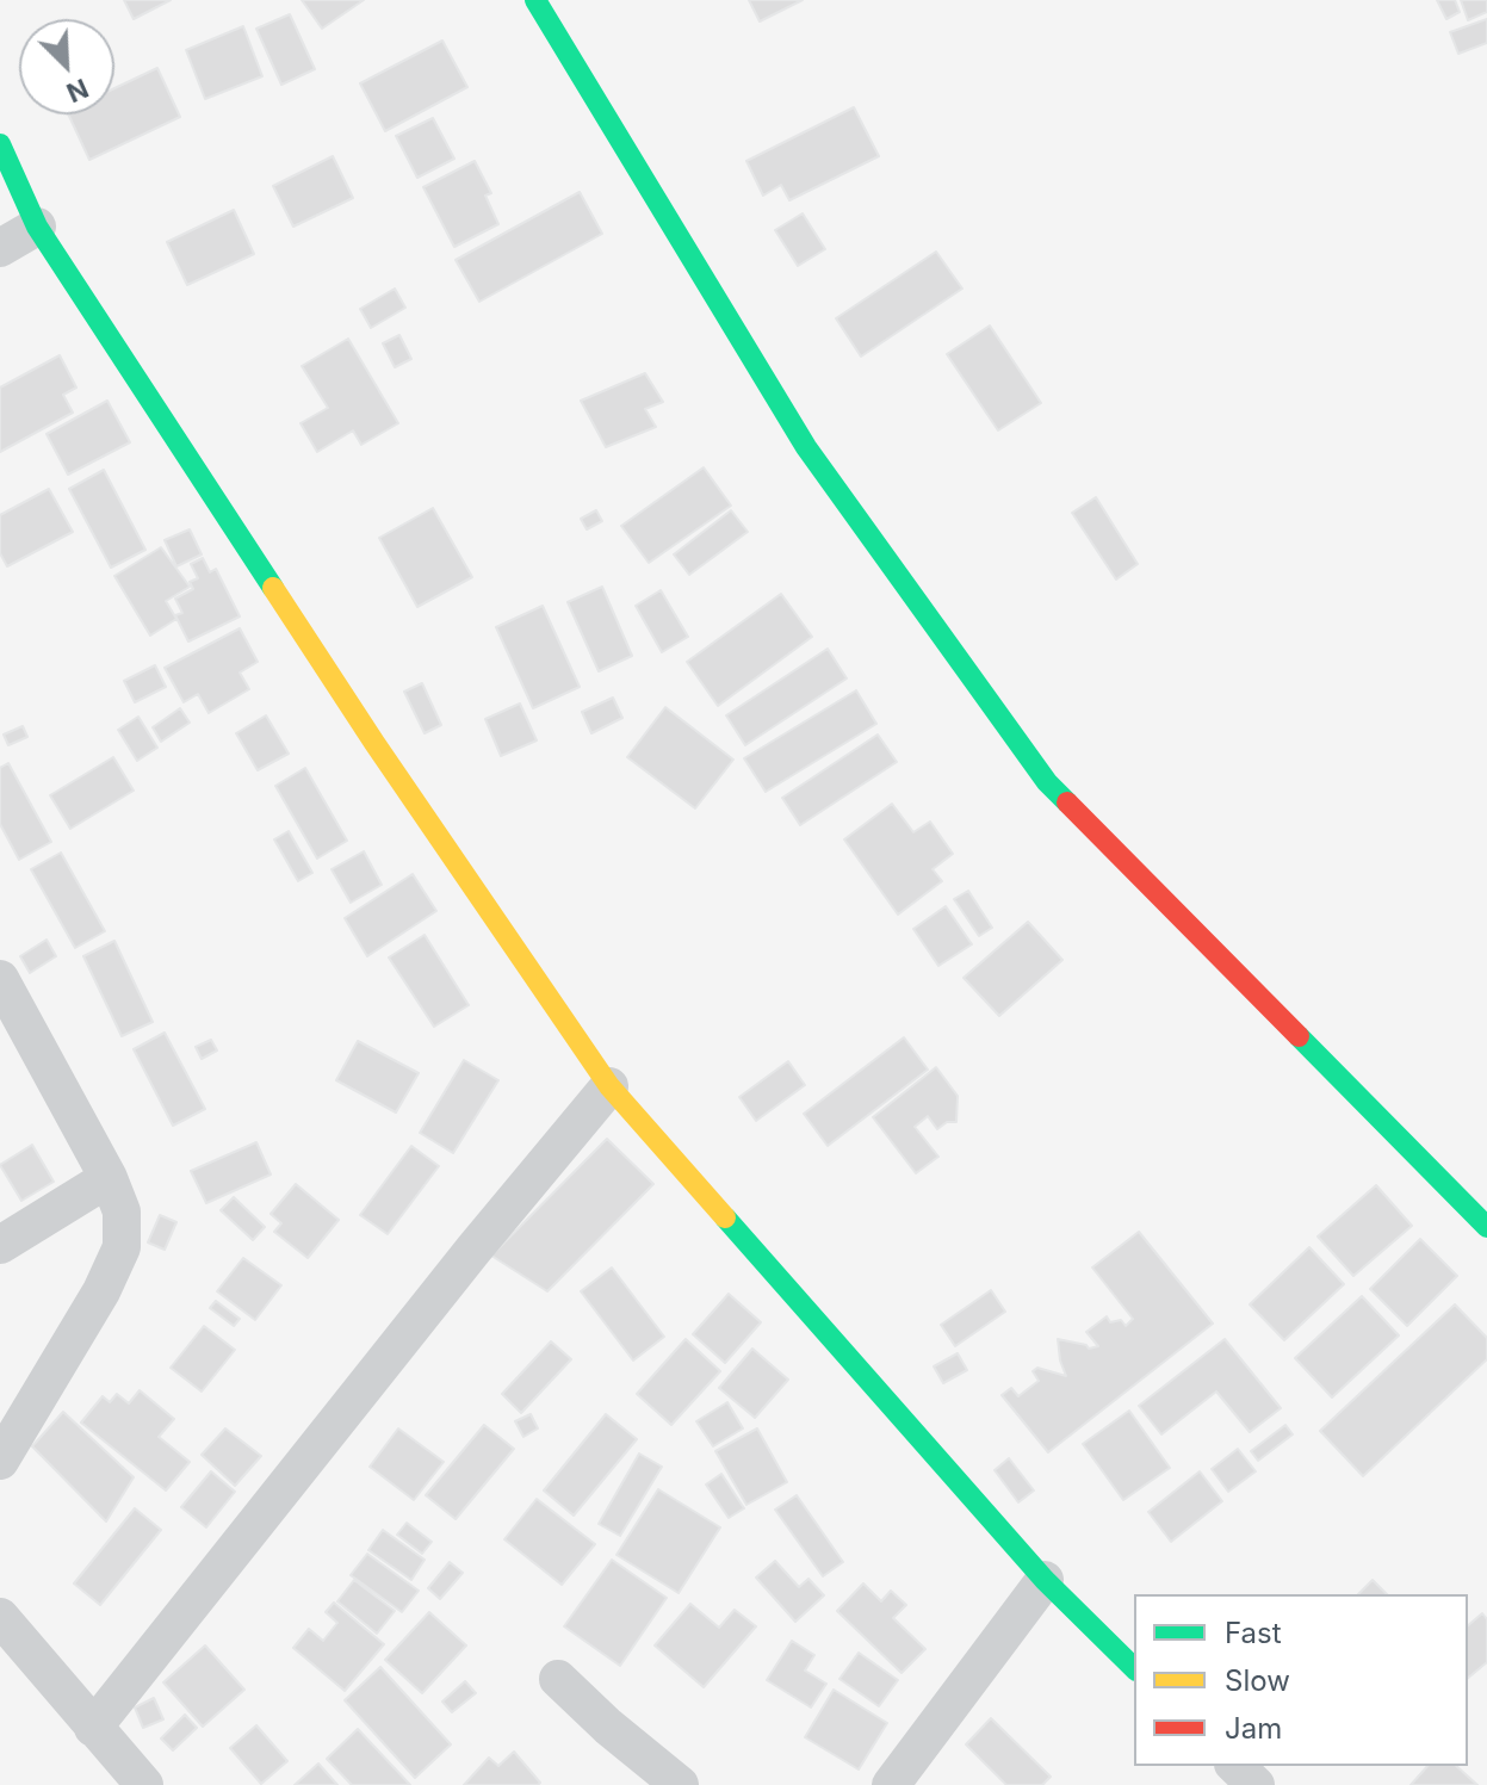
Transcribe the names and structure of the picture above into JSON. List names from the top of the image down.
{
  "legend": ["Fast", "Slow", "Jam"],
  "north": "bottom right"
}
